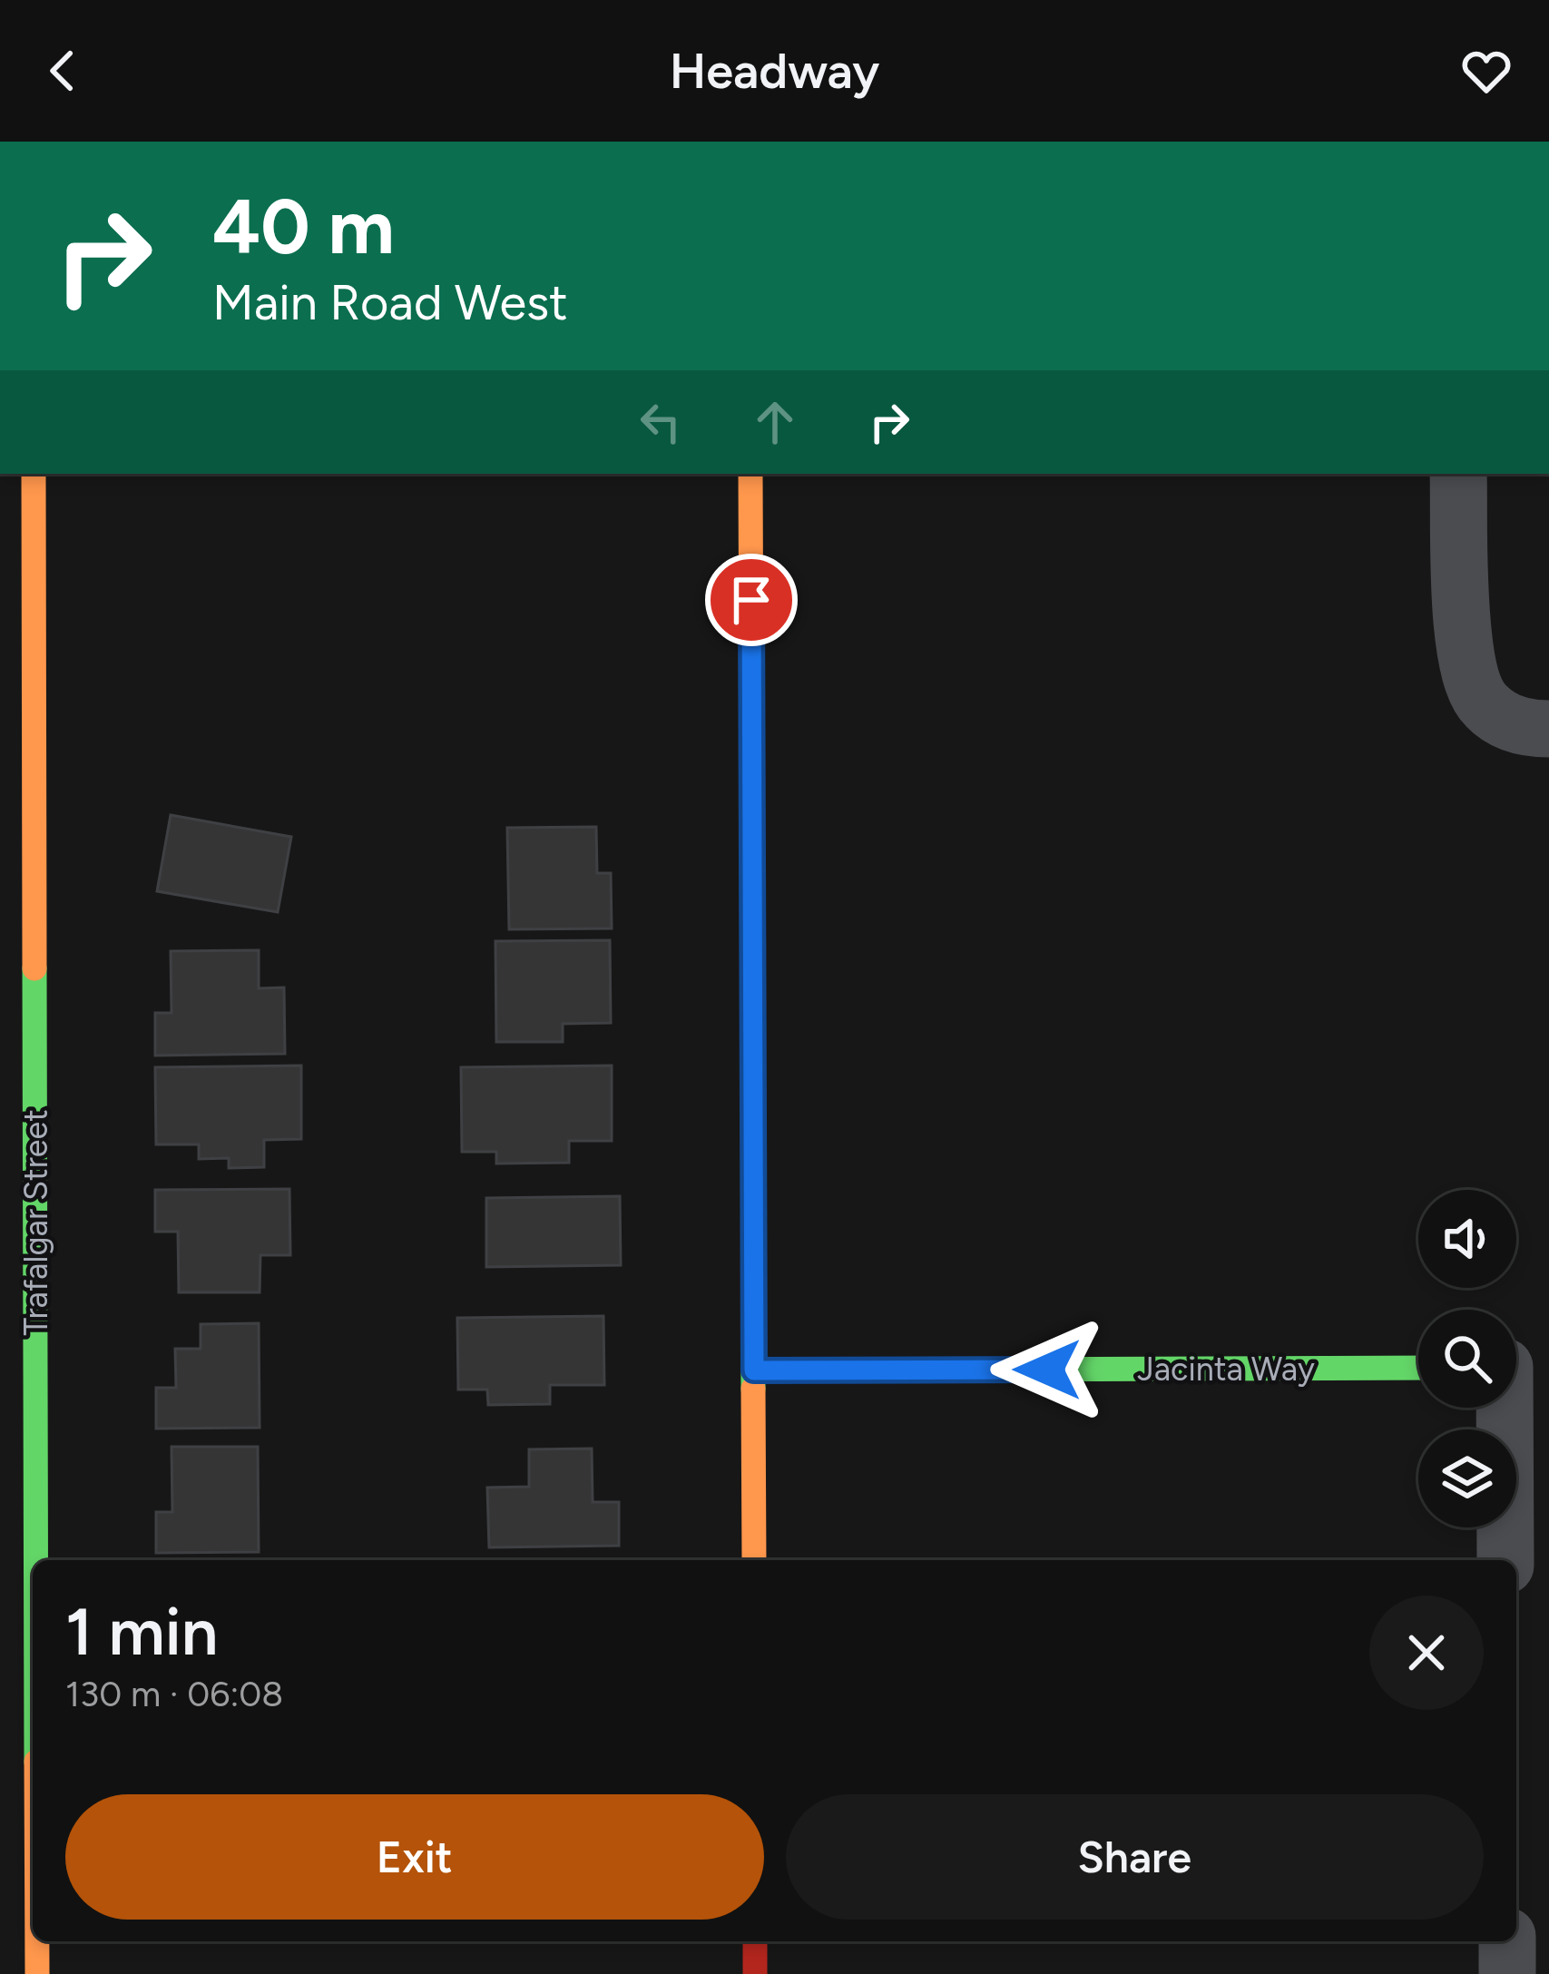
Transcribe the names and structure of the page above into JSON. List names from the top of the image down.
{
  "streets": {
    "street": ["Trafalgar Street", "Jacinta Way"]
  },
  "page": {
    "header": "Headway",
    "turn": ["40 m", "Main Road West"],
    "heading": ["1 min", "130 m · 06:08"],
    "buttons": ["Exit", "Share"]
  }
}
